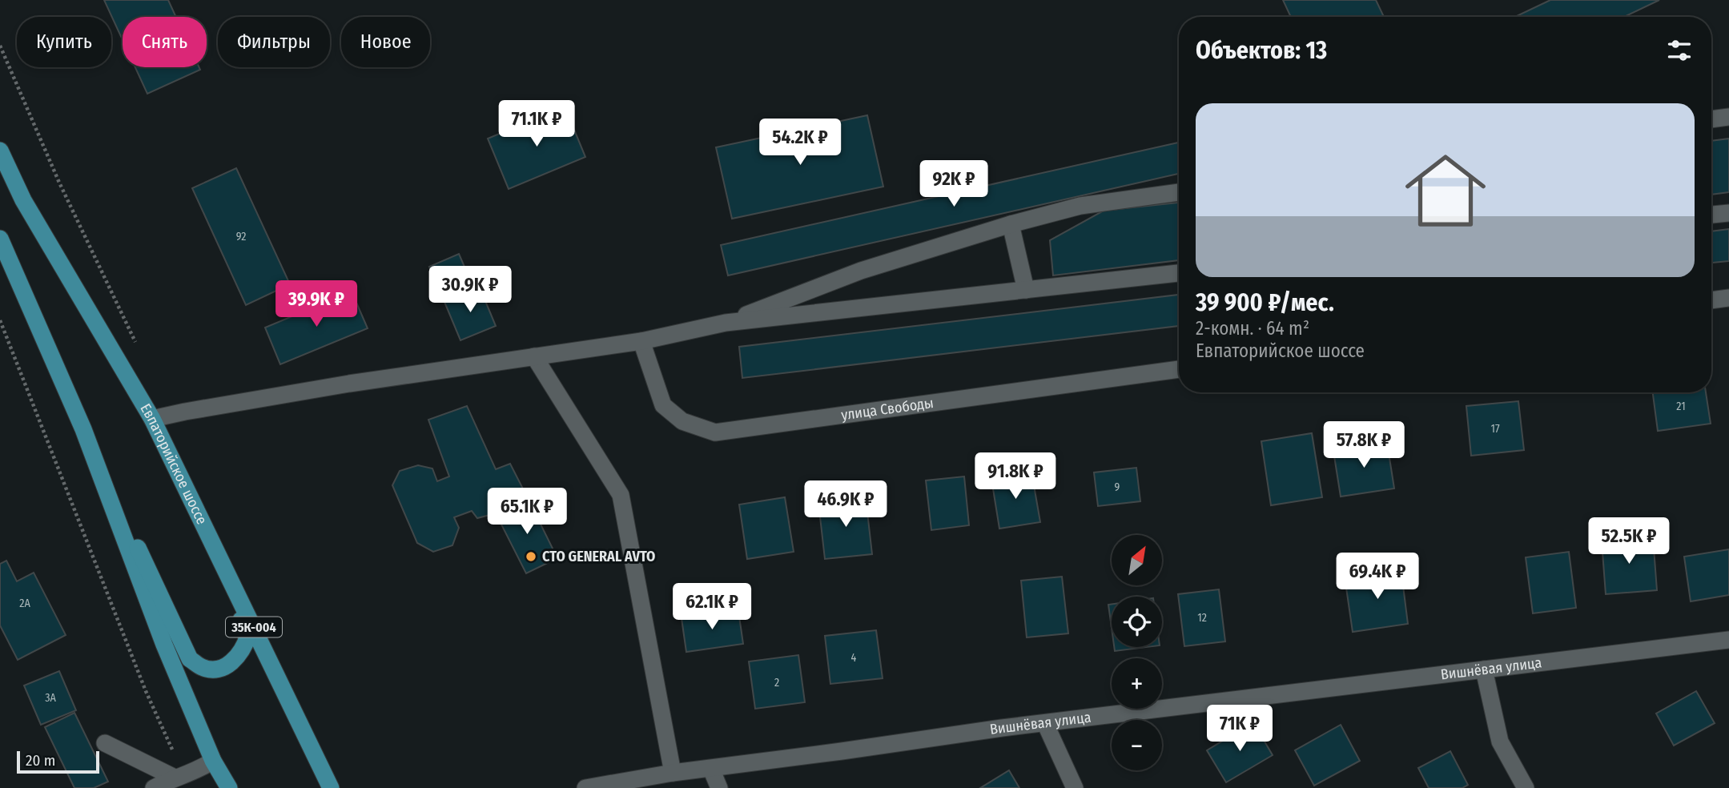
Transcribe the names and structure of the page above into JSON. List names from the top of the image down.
{
  "streets": {
    "main road": ["Евпаторийское шоссе", "35К-004"],
    "street": ["улица Свободы", "Вишнёвая улица"]
  },
  "places": ["СТО GENERAL AVTO"],
  "house_numbers": [
    "92",
    "21",
    "17",
    "9",
    "2А",
    "12",
    "4",
    "2",
    "3А"
  ],
  "scale_bar": "20 m",
  "north": "top right",
  "page": {
    "chip": [
      "Купить",
      "Снять",
      "Фильтры",
      "Новое"
    ],
    "heading": "Объектов: 13",
    "list": [
      {
        "name": "39 900 ₽/мес.",
        "note": "2-комн. · 64 m² · Евпаторийское шоссе"
      }
    ],
    "price": [
      "71.1K ₽",
      "54.2K ₽",
      "92K ₽",
      "30.9K ₽",
      "39.9K ₽",
      "57.8K ₽",
      "91.8K ₽",
      "46.9K ₽",
      "65.1K ₽",
      "52.5K ₽",
      "69.4K ₽",
      "62.1K ₽",
      "71K ₽"
    ],
    "map_buttons": ["+", "−"],
    "scale": "20 m"
  }
}
